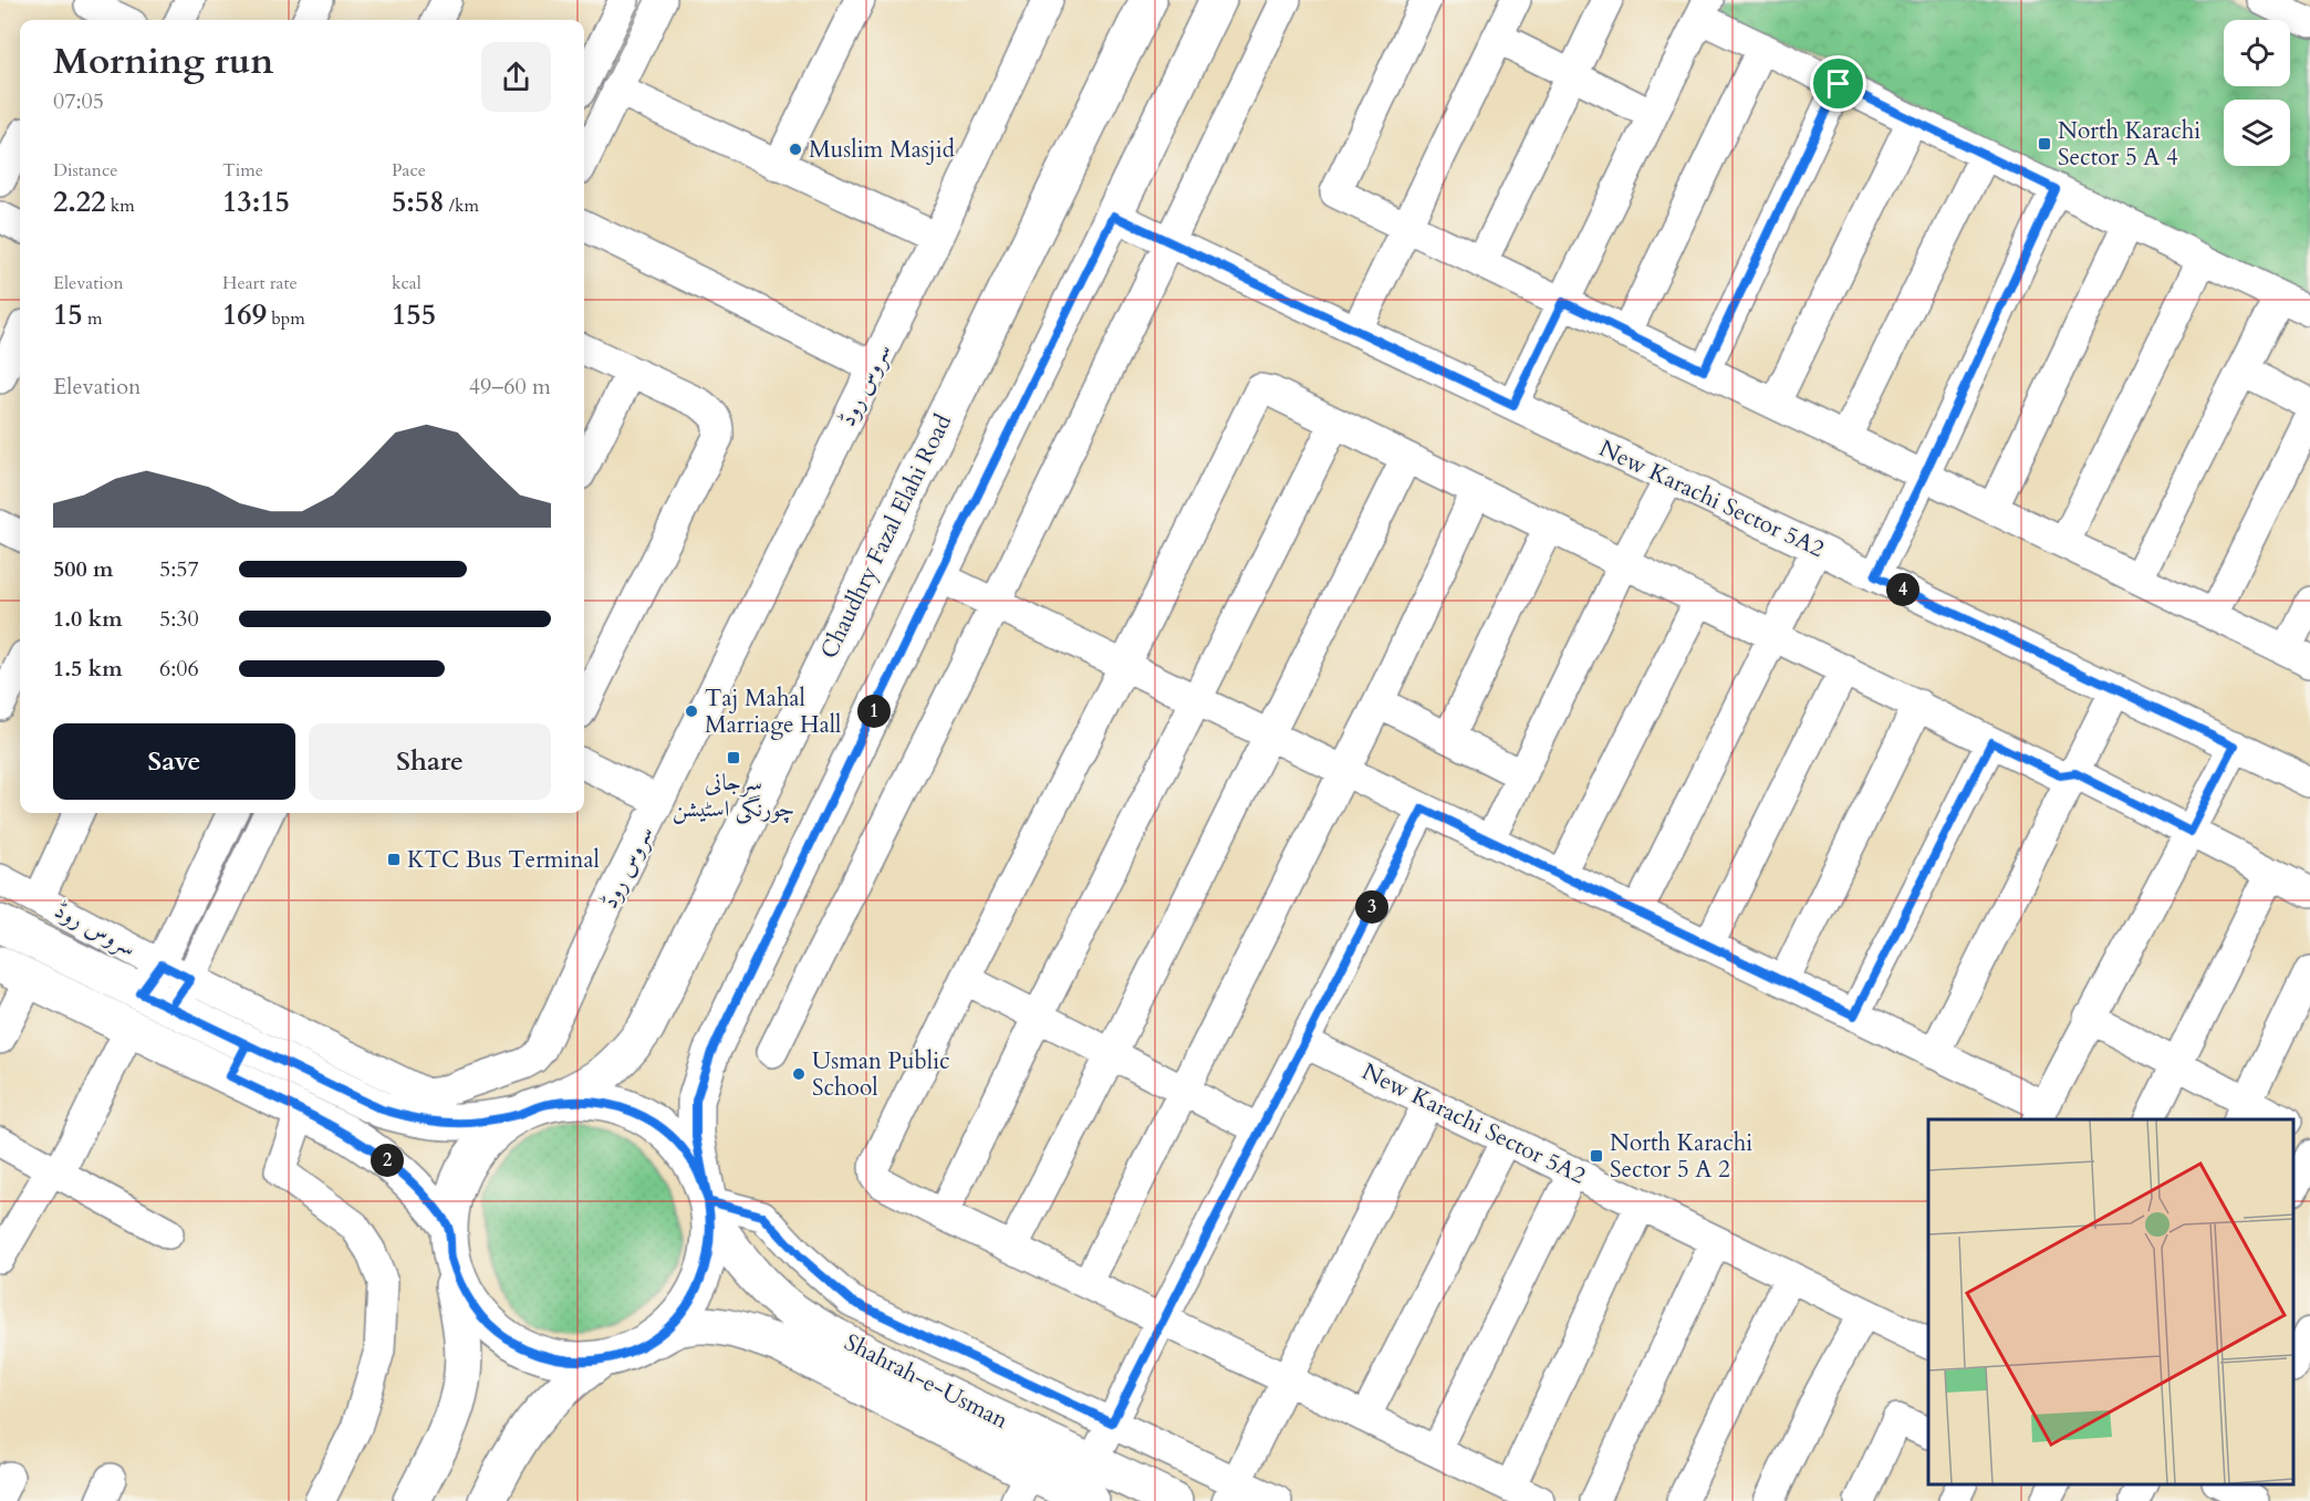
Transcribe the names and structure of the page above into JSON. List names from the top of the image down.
{
  "streets": {
    "main road": ["Chaudhry Fazal Elahi Road", "Shahrah-e-Usman"],
    "street": ["سروس روڈ", "New Karachi Sector 5A2"]
  },
  "places": {
    "transit": [
      "North Karachi Sector 5 A 4",
      "سرجانی چورنگی اسٹیشن",
      "KTC Bus Terminal",
      "North Karachi Sector 5 A 2"
    ],
    "other": ["Muslim Masjid", "Taj Mahal Marriage Hall", "Usman Public School"]
  },
  "page": {
    "heading": ["Morning run", "07:05"],
    "stats": [
      ["Distance", "2.22 km"],
      ["Time", "13:15"],
      ["Pace", "5:58 /km"],
      ["Elevation", "15 m"],
      ["Heart rate", "169 bpm"],
      ["kcal", "155"]
    ],
    "chart": ["Elevation", "49–60 m"],
    "list": [
      {
        "name": "500 m",
        "note": "5:57"
      },
      {
        "name": "1.0 km",
        "note": "5:30"
      },
      {
        "name": "1.5 km",
        "note": "6:06"
      }
    ],
    "pins": [
      "4",
      "1",
      "3",
      "2"
    ],
    "buttons": ["Save", "Share"]
  }
}
